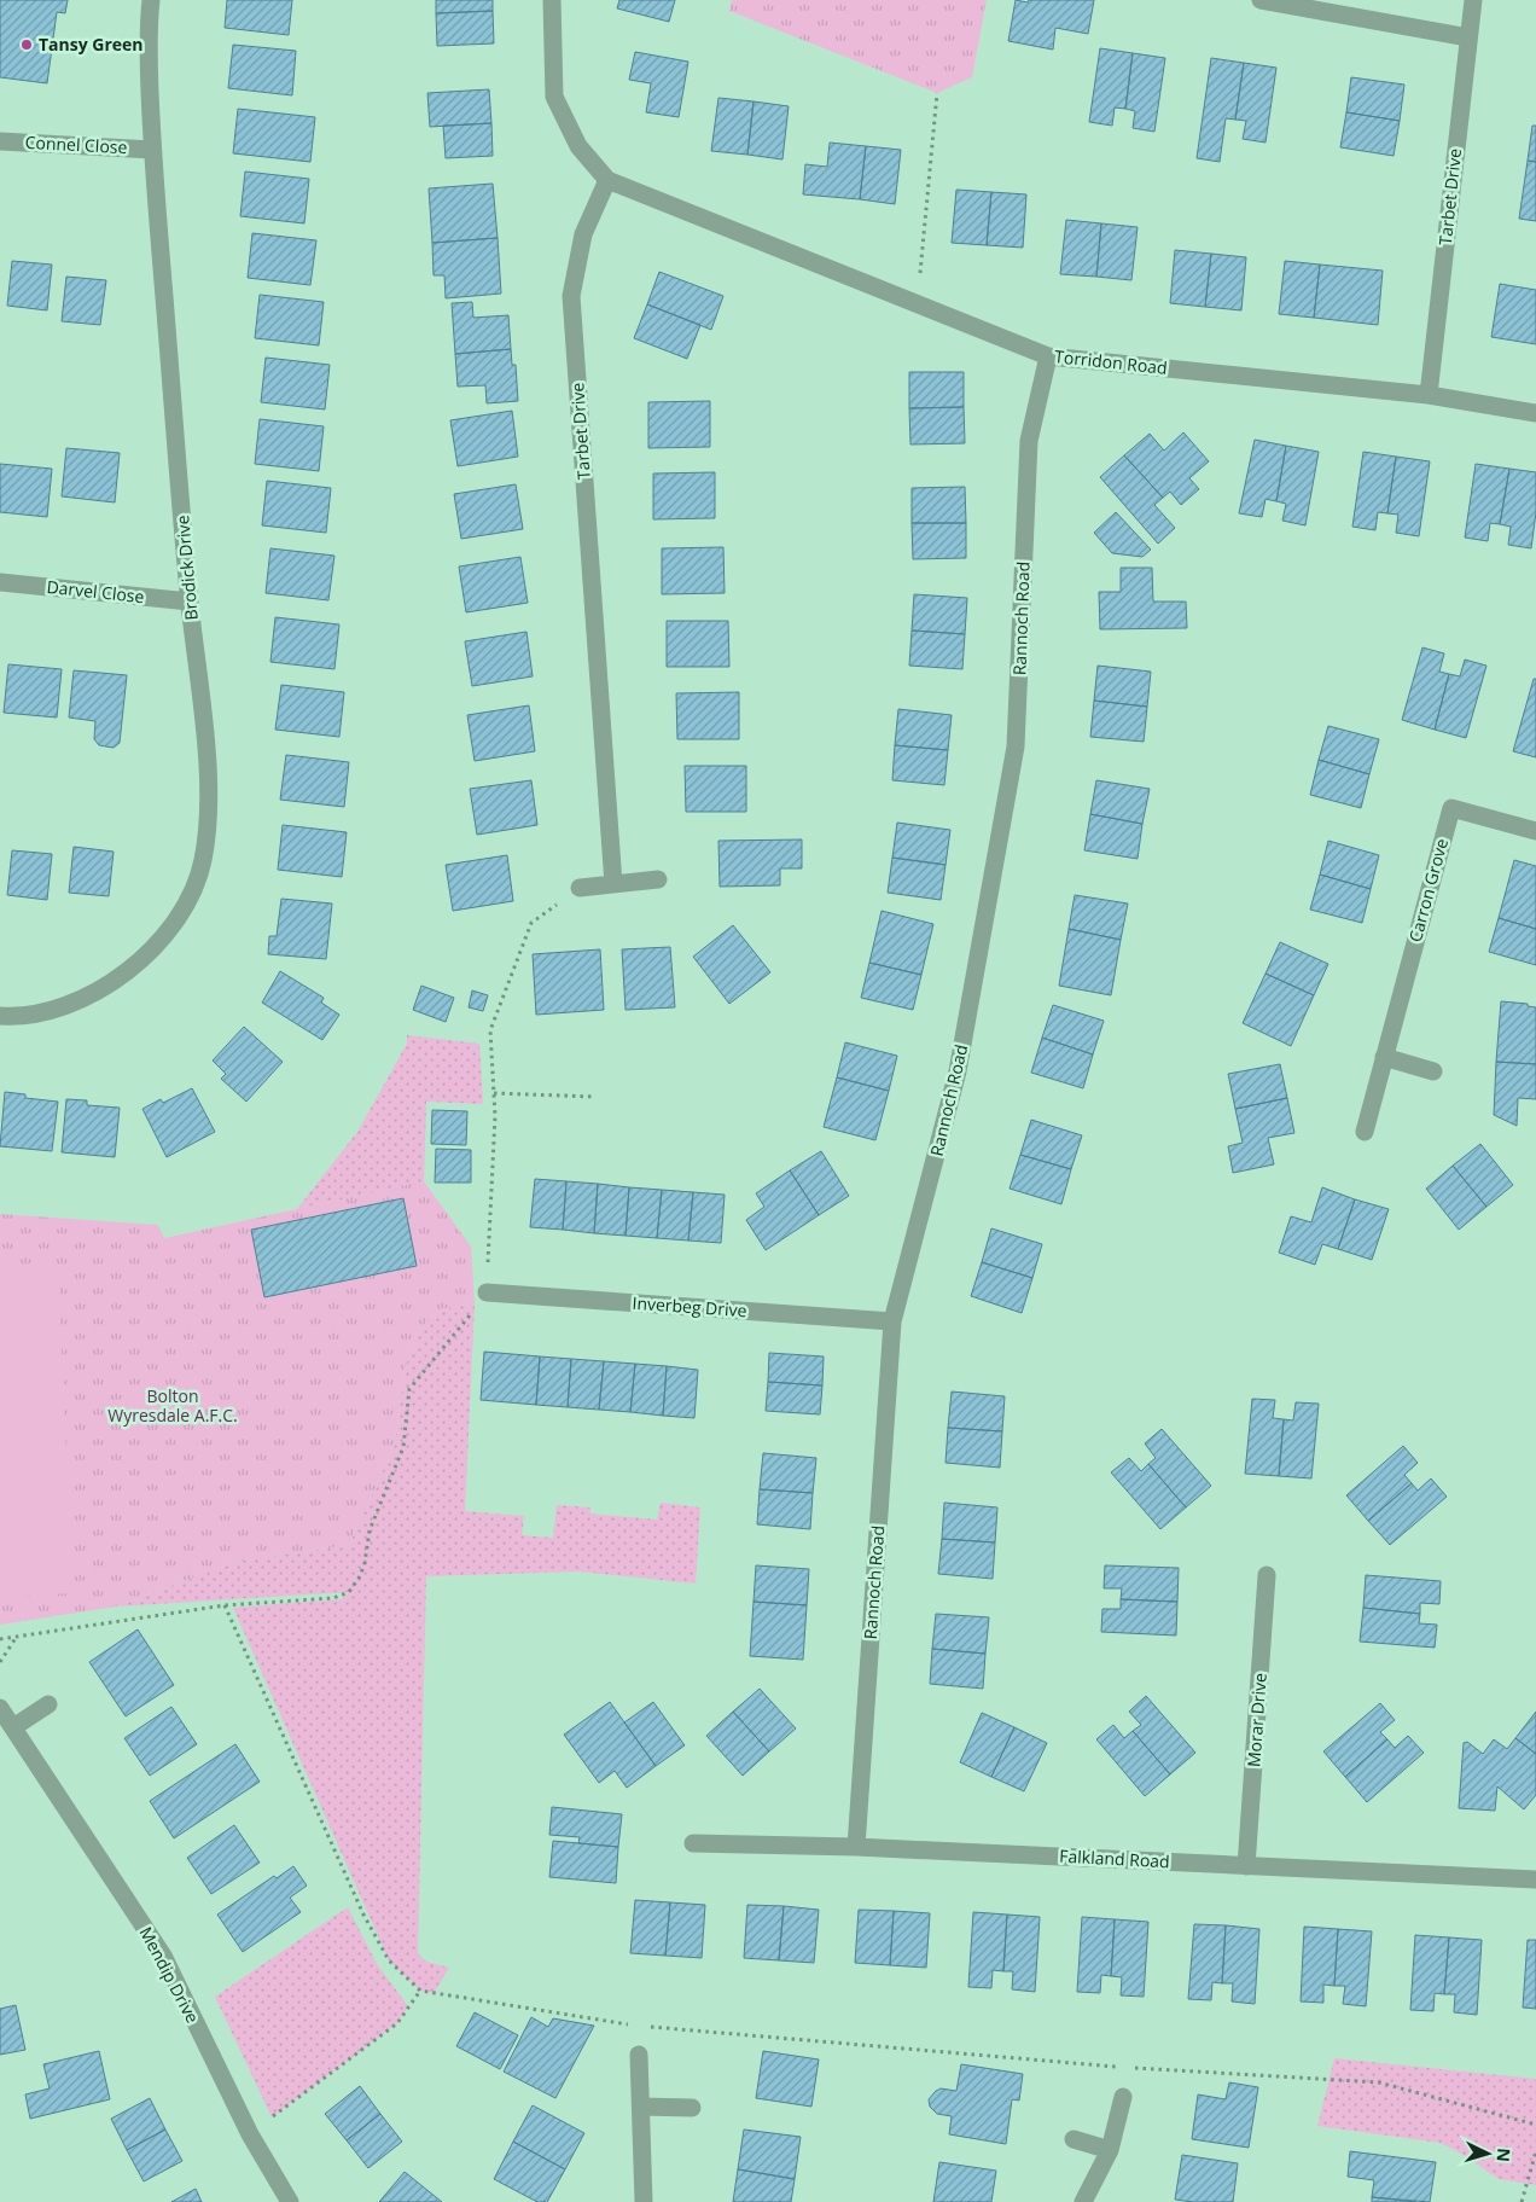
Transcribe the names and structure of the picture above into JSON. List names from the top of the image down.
{
  "streets": {
    "street": [
      "Connel Close",
      "Tarbet Drive",
      "Torridon Road",
      "Brodick Drive",
      "Darvel Close",
      "Rannoch Road",
      "Carron Grove",
      "Inverbeg Drive",
      "Morar Drive",
      "Falkland Road",
      "Mendip Drive"
    ]
  },
  "crossings": [
    ["Connel Close", "Brodick Drive"],
    ["Tarbet Drive", "Torridon Road"],
    ["Torridon Road", "Rannoch Road"],
    ["Brodick Drive", "Darvel Close"],
    ["Rannoch Road", "Inverbeg Drive"],
    ["Rannoch Road", "Falkland Road"],
    ["Morar Drive", "Falkland Road"]
  ],
  "parks": ["Bolton Wyresdale A.F.C."],
  "places": ["Tansy Green"],
  "north": "right"
}
